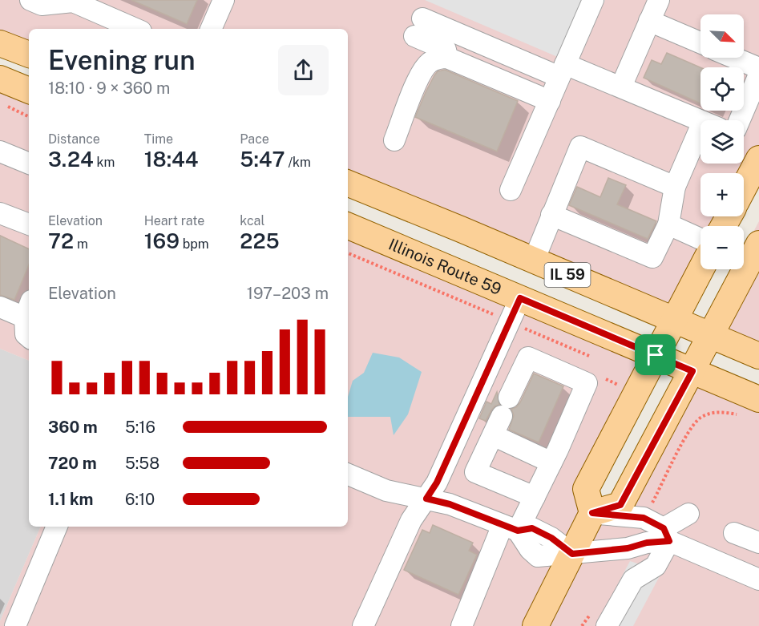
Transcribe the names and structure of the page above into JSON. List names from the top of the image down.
{
  "streets": {
    "main road": ["Illinois Route 59", "IL 59"]
  },
  "north": "bottom right",
  "page": {
    "map_buttons": ["+", "−"],
    "heading": ["Evening run", "18:10 · 9 × 360 m"],
    "stats": [
      ["Distance", "3.24 km"],
      ["Time", "18:44"],
      ["Pace", "5:47 /km"],
      ["Elevation", "72 m"],
      ["Heart rate", "169 bpm"],
      ["kcal", "225"]
    ],
    "chart": ["Elevation", "197–203 m"],
    "list": [
      {
        "name": "360 m",
        "note": "5:16"
      },
      {
        "name": "720 m",
        "note": "5:58"
      },
      {
        "name": "1.1 km",
        "note": "6:10"
      }
    ]
  }
}
